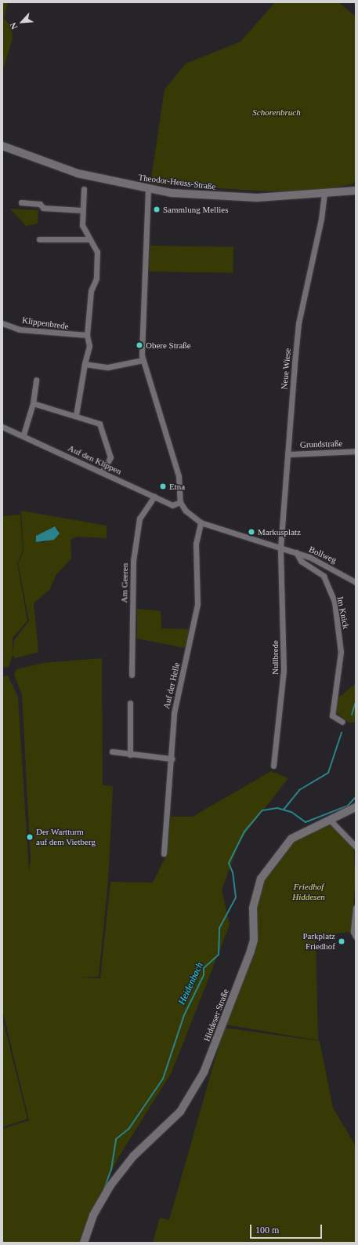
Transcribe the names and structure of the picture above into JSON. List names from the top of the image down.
{
  "streets": {
    "main road": ["Theodor-Heuss-Straße", "Hiddeser Straße"],
    "street": [
      "Klippenbrede",
      "Neue Wiese",
      "Grundstraße",
      "Auf den Klippen",
      "Bollweg",
      "Am Geeren",
      "Im Knick",
      "Nullbrede",
      "Auf der Helle"
    ]
  },
  "crossings": [
    ["Theodor-Heuss-Straße", "Neue Wiese"],
    ["Neue Wiese", "Grundstraße"],
    ["Neue Wiese", "Bollweg"],
    ["Neue Wiese", "Nullbrede"],
    ["Auf den Klippen", "Am Geeren"],
    ["Bollweg", "Im Knick"],
    ["Bollweg", "Nullbrede"]
  ],
  "water": ["Heidenbach"],
  "parks": ["Schorenbruch", "Friedhof Hiddesen"],
  "places": [
    "Sammlung Mellies",
    "Obere Straße",
    "Etna",
    "Markusplatz",
    "Der Wartturm auf dem Vietberg",
    "Parkplatz Friedhof"
  ],
  "scale_bar": "100 m",
  "north": "bottom left"
}
